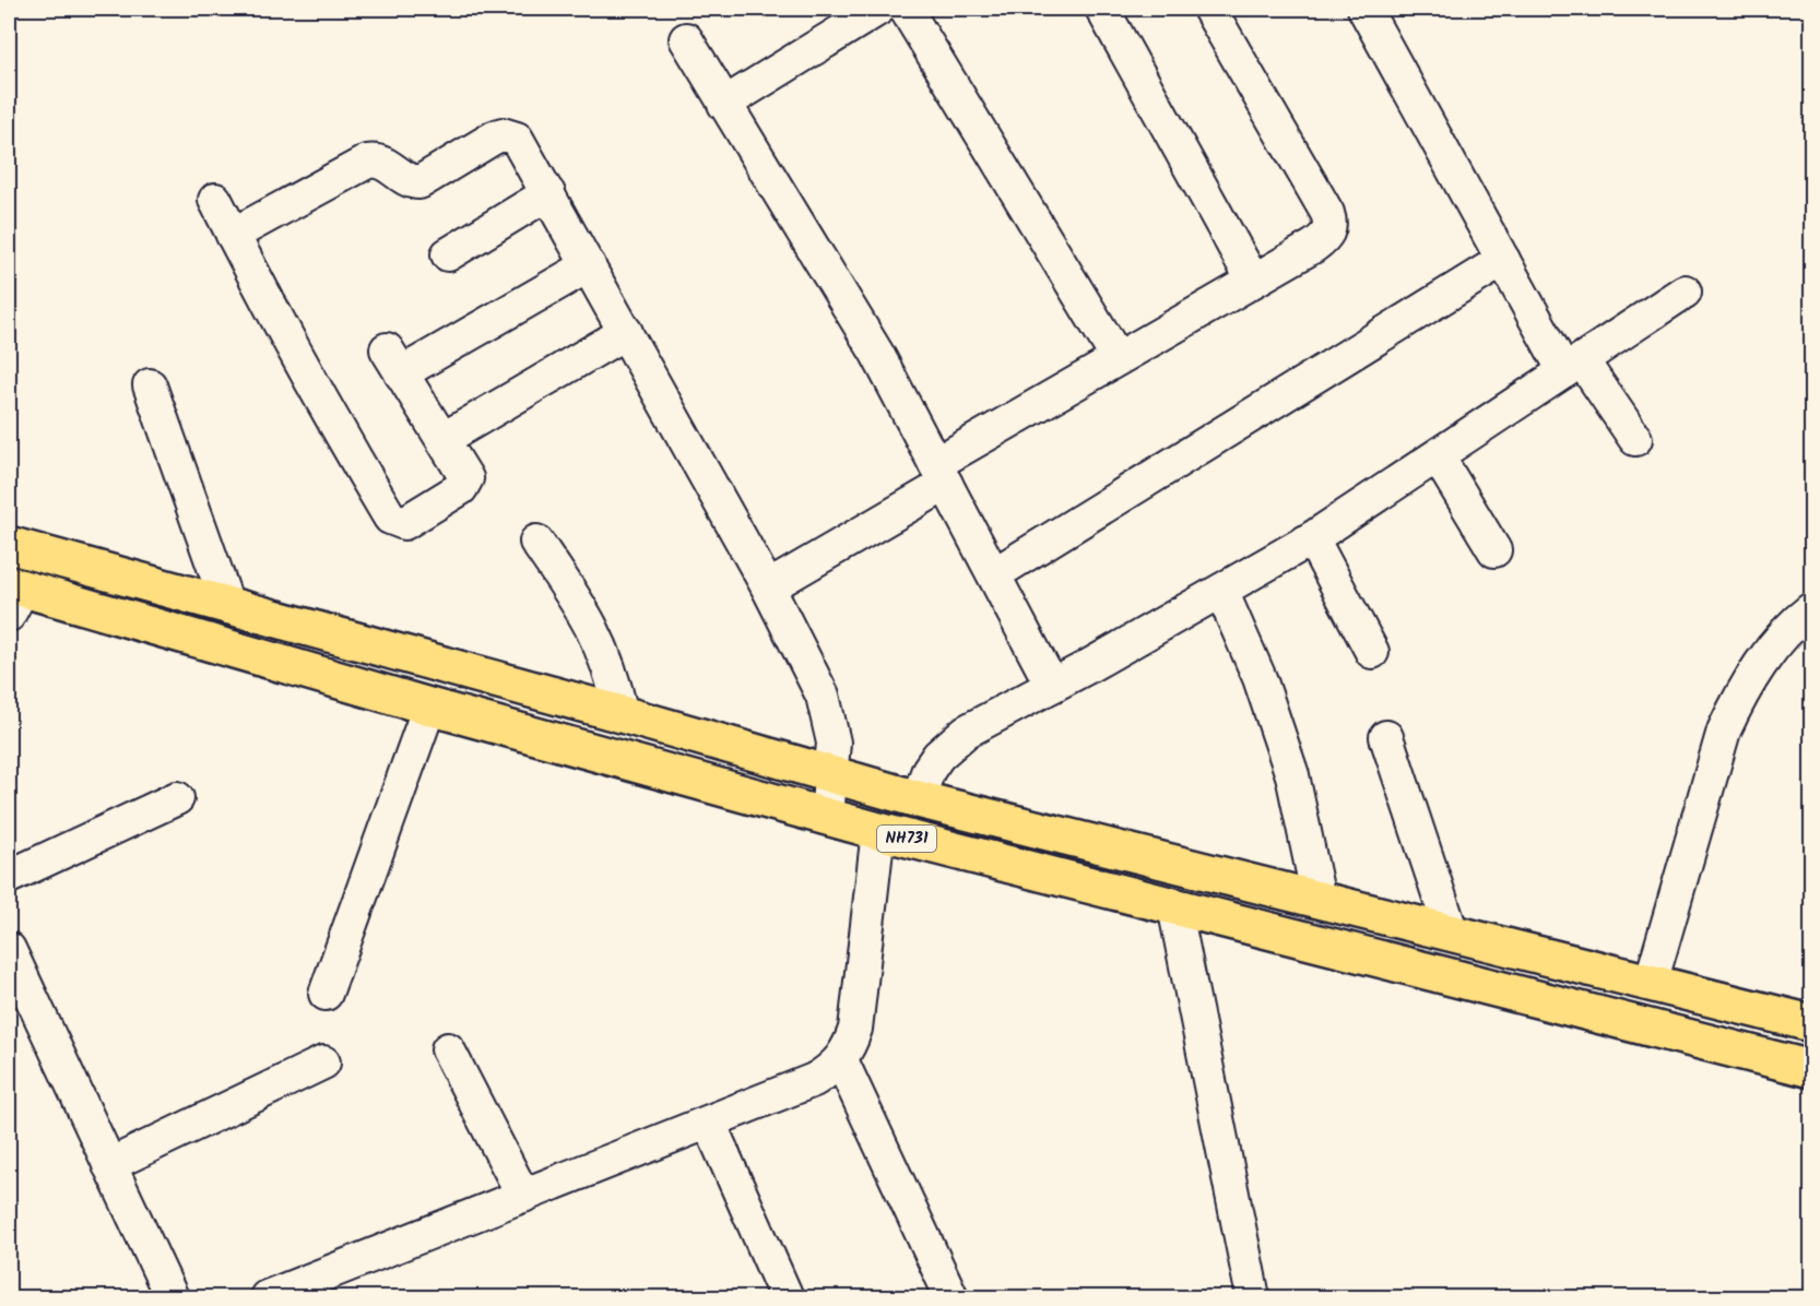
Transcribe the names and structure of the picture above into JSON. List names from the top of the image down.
{
  "streets": {
    "highway": ["NH731"]
  }
}
